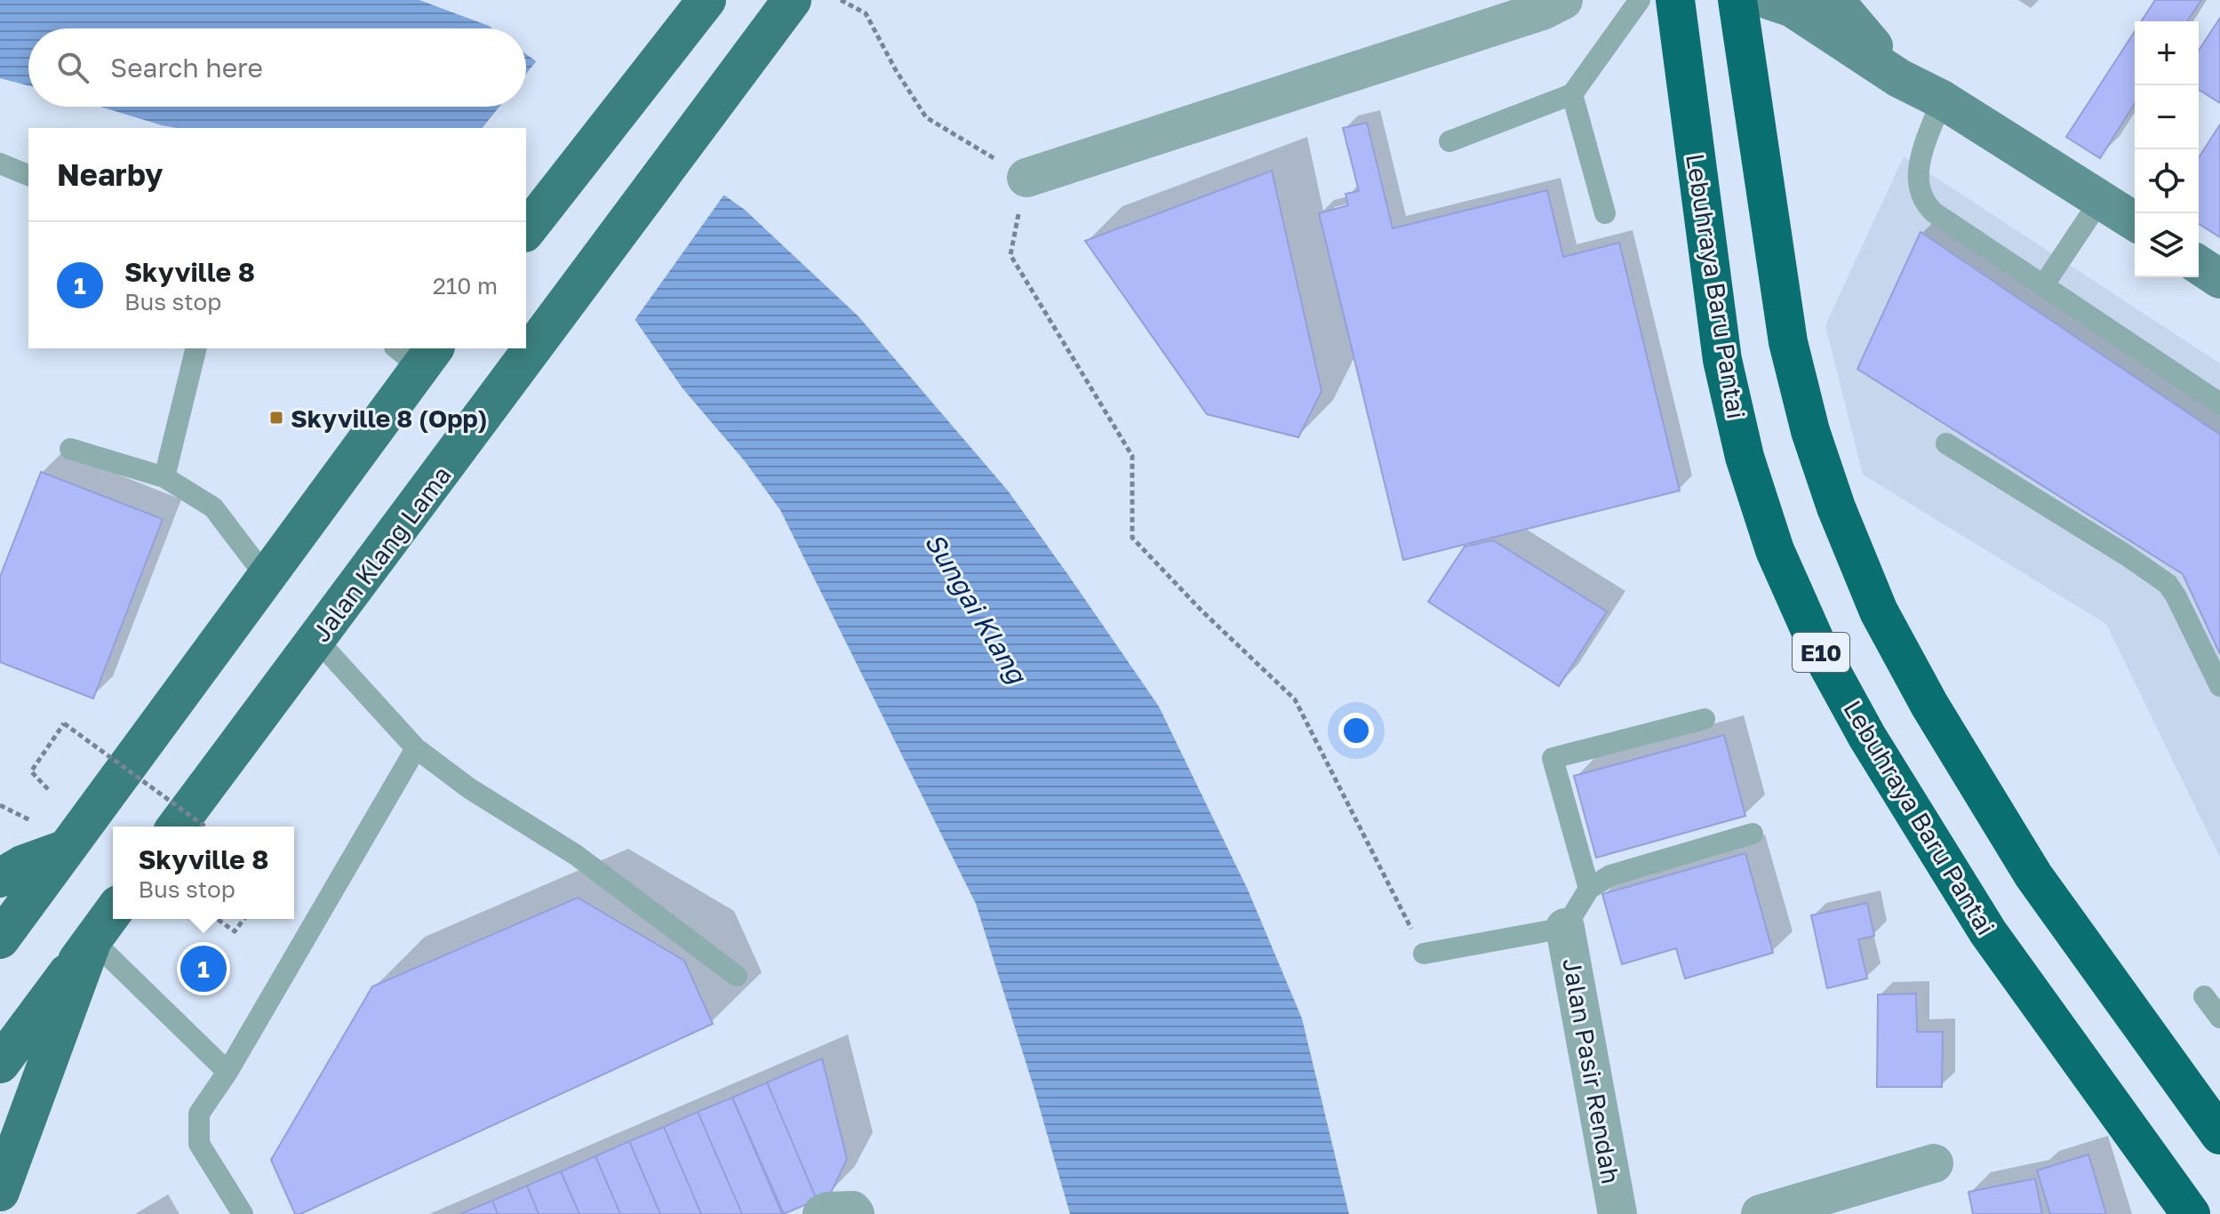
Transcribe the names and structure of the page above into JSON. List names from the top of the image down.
{
  "streets": {
    "highway": ["Lebuhraya Baru Pantai", "E10"],
    "main road": ["Jalan Klang Lama"],
    "street": ["Jalan Pasir Rendah"]
  },
  "water": ["Sungai Klang"],
  "places": {
    "transit": ["Skyville 8 (Opp)"]
  },
  "page": {
    "map_buttons": ["+", "−"],
    "search": "Search here",
    "heading": "Nearby",
    "list": [
      {
        "mark": "1",
        "name": "Skyville 8",
        "note": "Bus stop",
        "value": "210 m"
      }
    ],
    "popup": ["Skyville 8", "Bus stop"],
    "pins": "1"
  }
}
